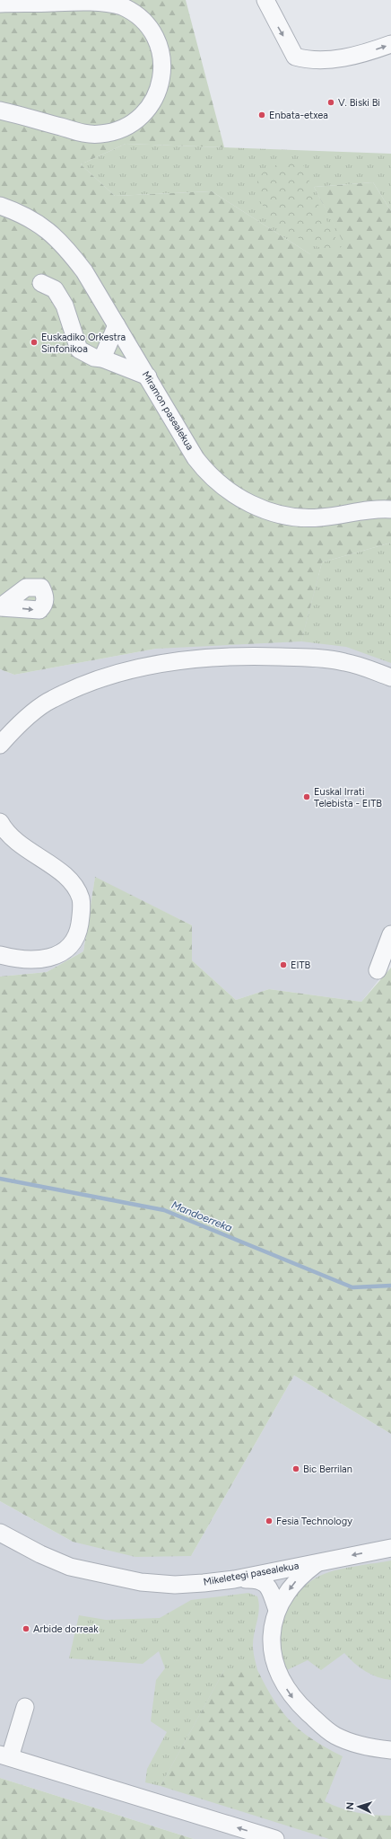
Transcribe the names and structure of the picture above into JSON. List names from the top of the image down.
{
  "streets": {
    "street": ["Miramon pasealekua", "Mikeletegi pasealekua"]
  },
  "water": ["Mandoerreka"],
  "places": [
    "V. Biski Bi",
    "Enbata-etxea",
    "Euskadiko Orkestra Sinfonikoa",
    "Euskal Irrati Telebista - EITB",
    "EITB",
    "Bic Berrilan",
    "Fesia Technology",
    "Arbide dorreak"
  ],
  "north": "left"
}
